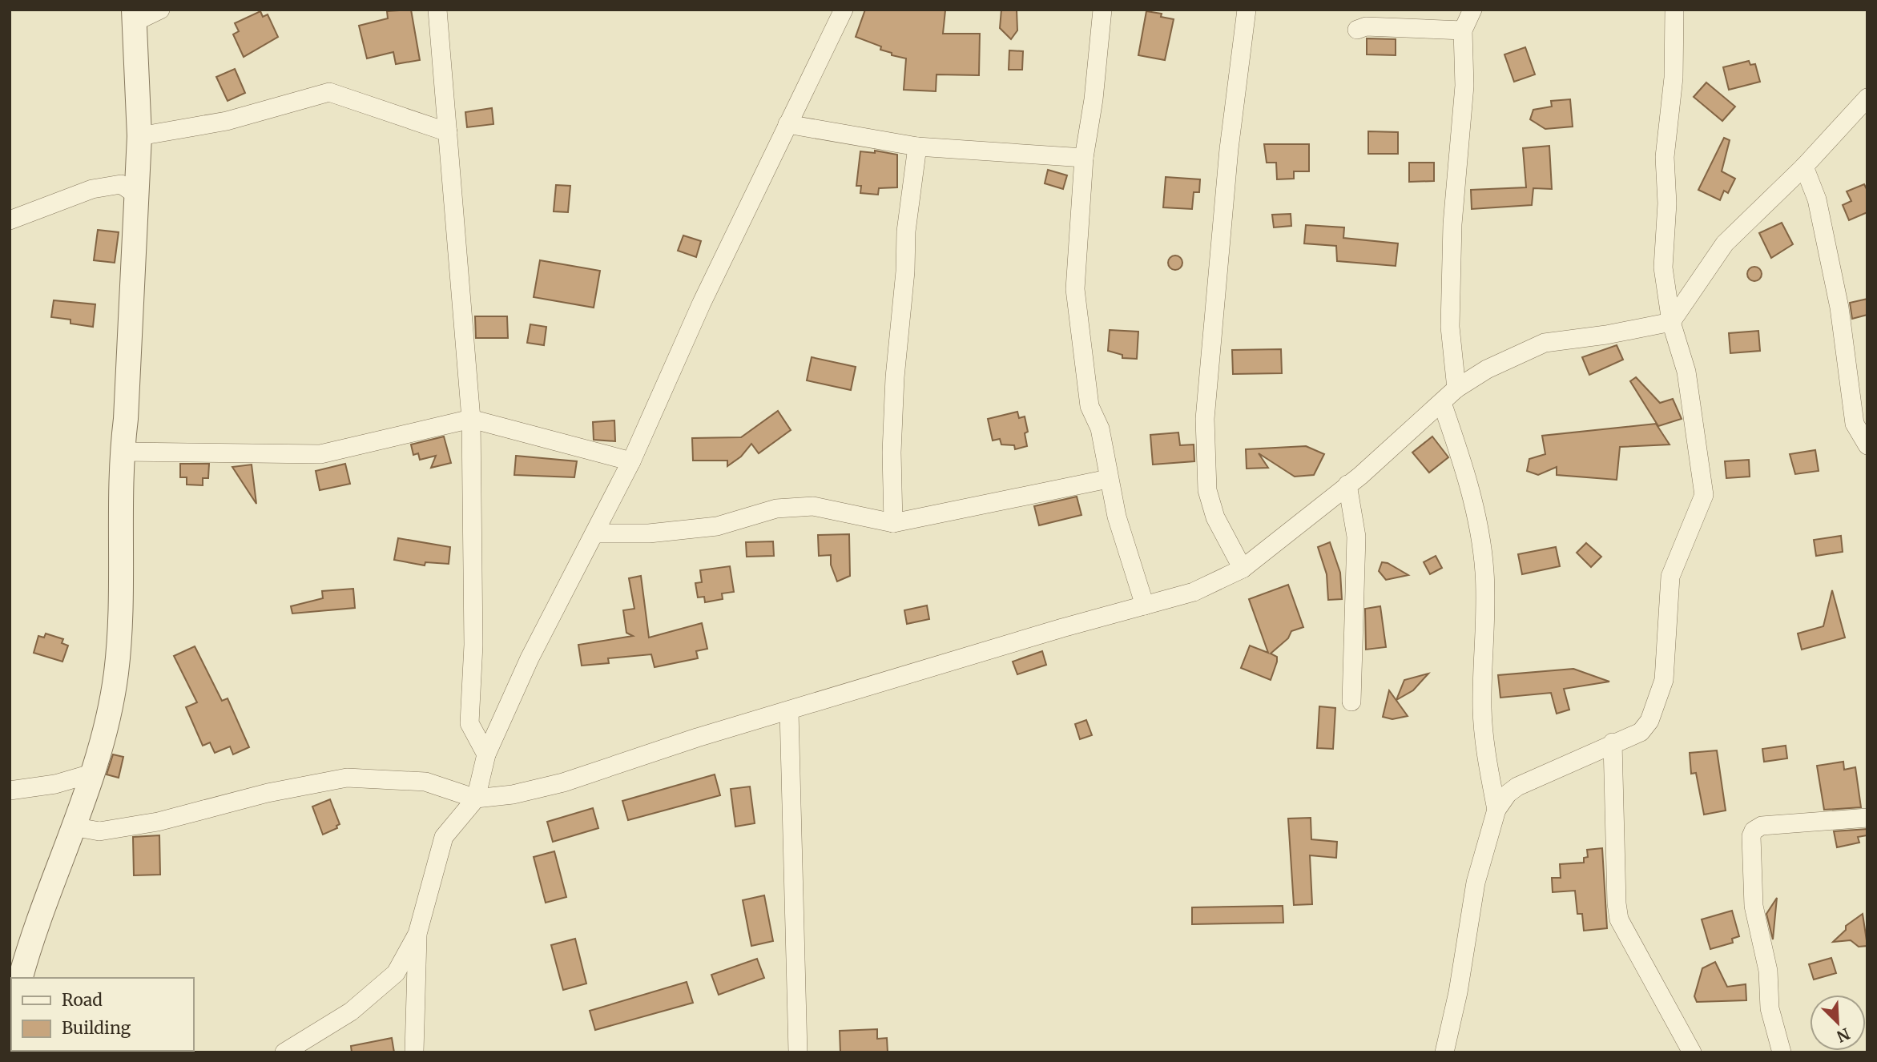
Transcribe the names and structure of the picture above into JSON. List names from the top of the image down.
{
  "legend": ["Road", "Building"],
  "north": "bottom right"
}
